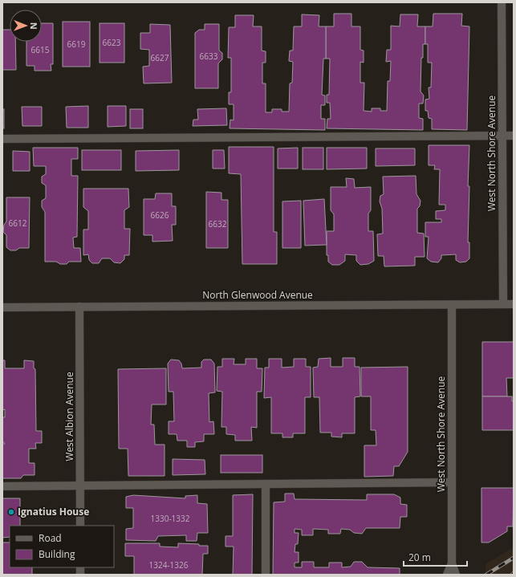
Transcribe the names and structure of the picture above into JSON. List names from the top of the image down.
{
  "streets": {
    "street": ["West North Shore Avenue", "North Glenwood Avenue", "West Albion Avenue"]
  },
  "crossings": [
    ["West North Shore Avenue", "North Glenwood Avenue"],
    ["North Glenwood Avenue", "West Albion Avenue"]
  ],
  "places": ["Ignatius House"],
  "house_numbers": [
    "6623",
    "6619",
    "6615",
    "6633",
    "6627",
    "6626",
    "6612",
    "6632",
    "1330-1332",
    "1324-1326"
  ],
  "legend": ["Road", "Building"],
  "scale_bar": "20 m",
  "north": "right"
}
